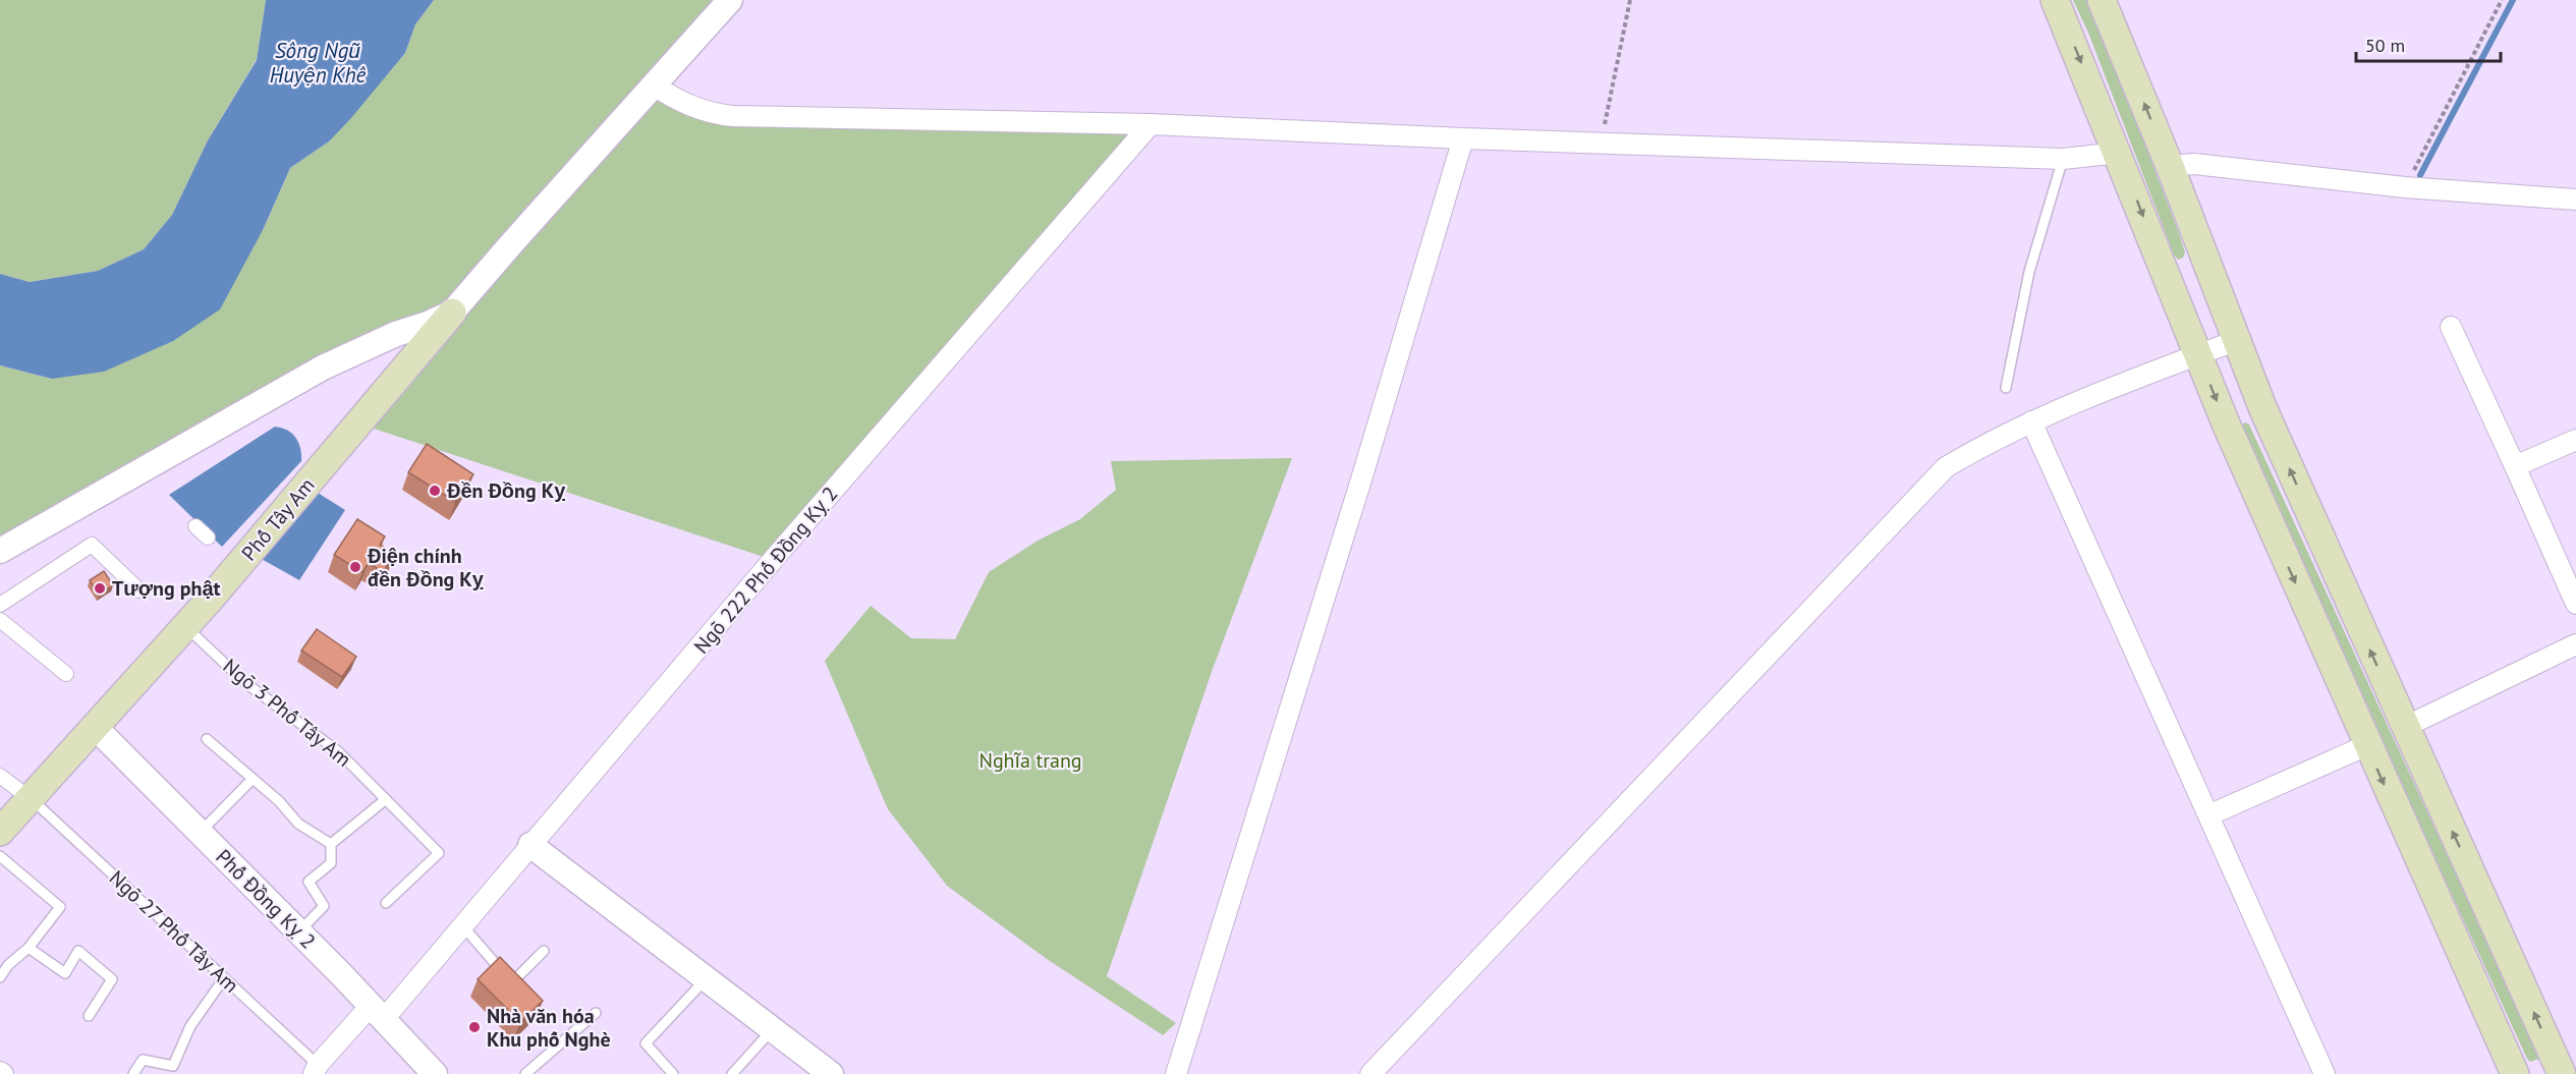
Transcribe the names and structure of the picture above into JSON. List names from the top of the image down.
{
  "streets": {
    "main road": ["Phố Tây Am"],
    "street": ["Ngõ 222 Phố Đồng Kỵ 2", "Phố Đồng Kỵ 2"],
    "lane": ["Ngõ 3 Phố Tây Am", "Ngõ 27 Phố Tây Am"]
  },
  "crossings": [
    ["Phố Tây Am", "Ngõ 3 Phố Tây Am"],
    ["Phố Tây Am", "Phố Đồng Kỵ 2"],
    ["Phố Tây Am", "Ngõ 27 Phố Tây Am"],
    ["Ngõ 222 Phố Đồng Kỵ 2", "Phố Đồng Kỵ 2"],
    ["Ngõ 222 Phố Đồng Kỵ 2", "Ngõ 27 Phố Tây Am"]
  ],
  "water": ["Sông Ngũ Huyện Khê"],
  "parks": ["Nghĩa trang"],
  "places": [
    "Đền Đồng Kỵ",
    "Điện chính đền Đồng Kỵ",
    "Tượng phật",
    "Nhà văn hóa Khu phố Nghè"
  ],
  "scale_bar": "50 m"
}
